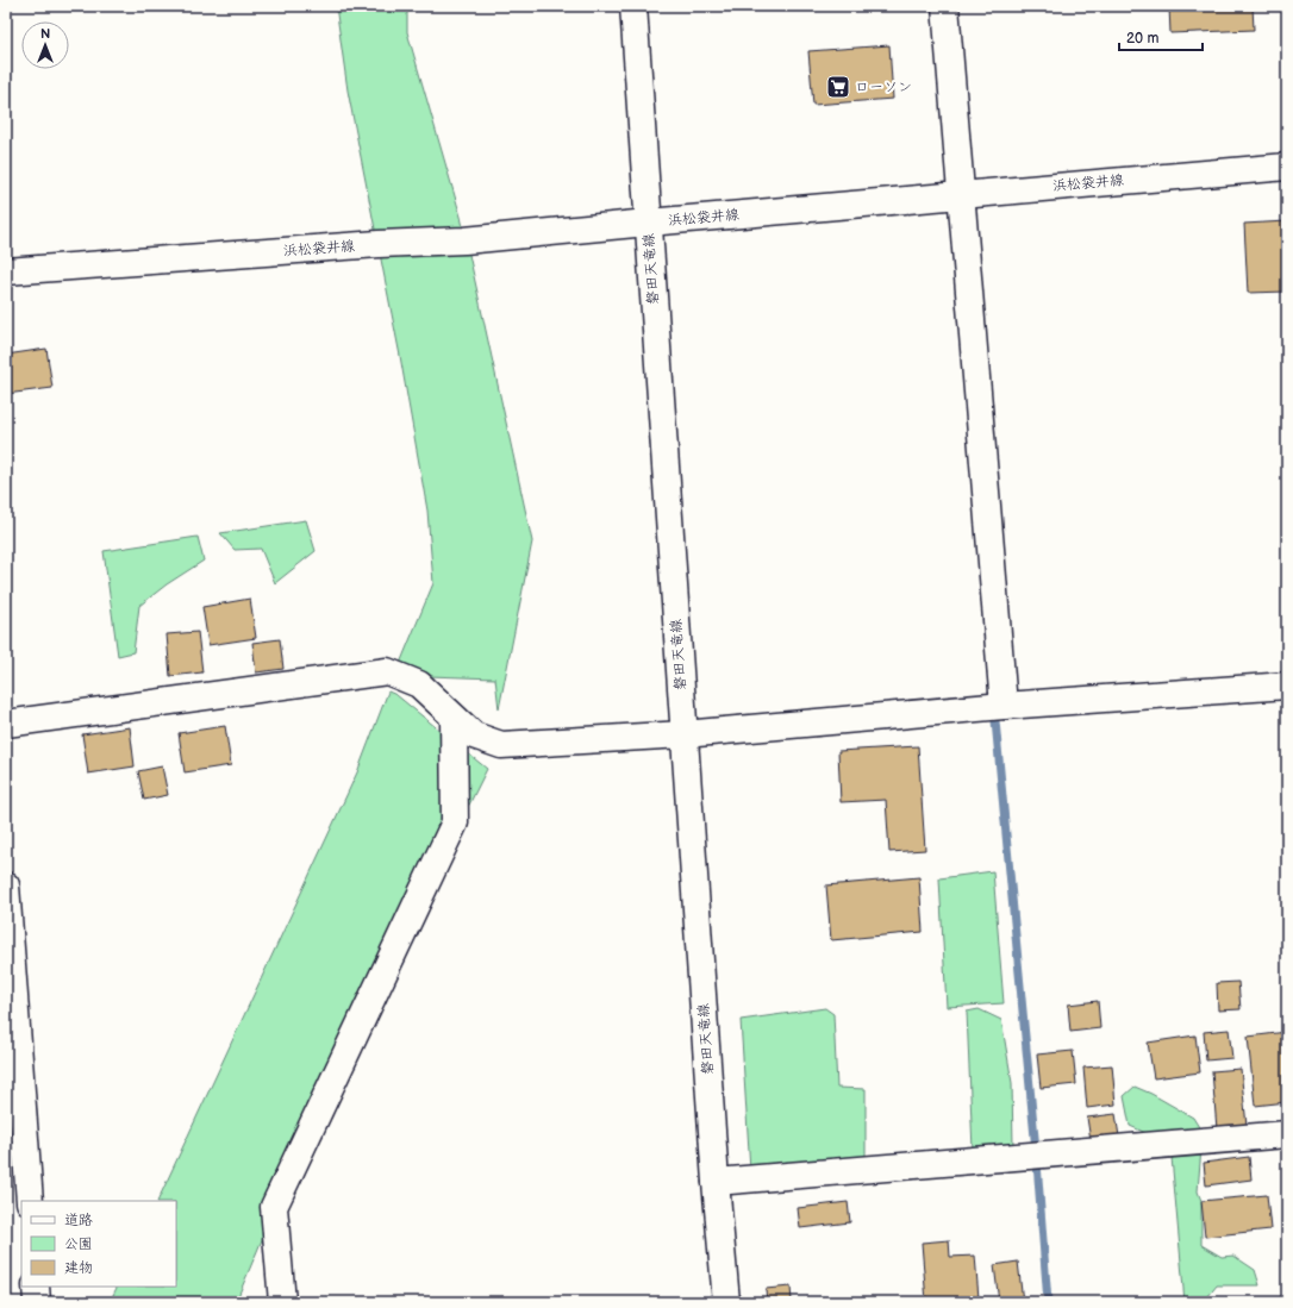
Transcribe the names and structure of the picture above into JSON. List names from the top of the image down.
{
  "streets": {
    "street": ["浜松袋井線", "磐田天竜線"]
  },
  "crossings": [
    ["浜松袋井線", "磐田天竜線"]
  ],
  "places": {
    "supermarket": ["ローソン"]
  },
  "legend": ["道路", "公園", "建物"],
  "scale_bar": "20 m",
  "north": "top"
}
